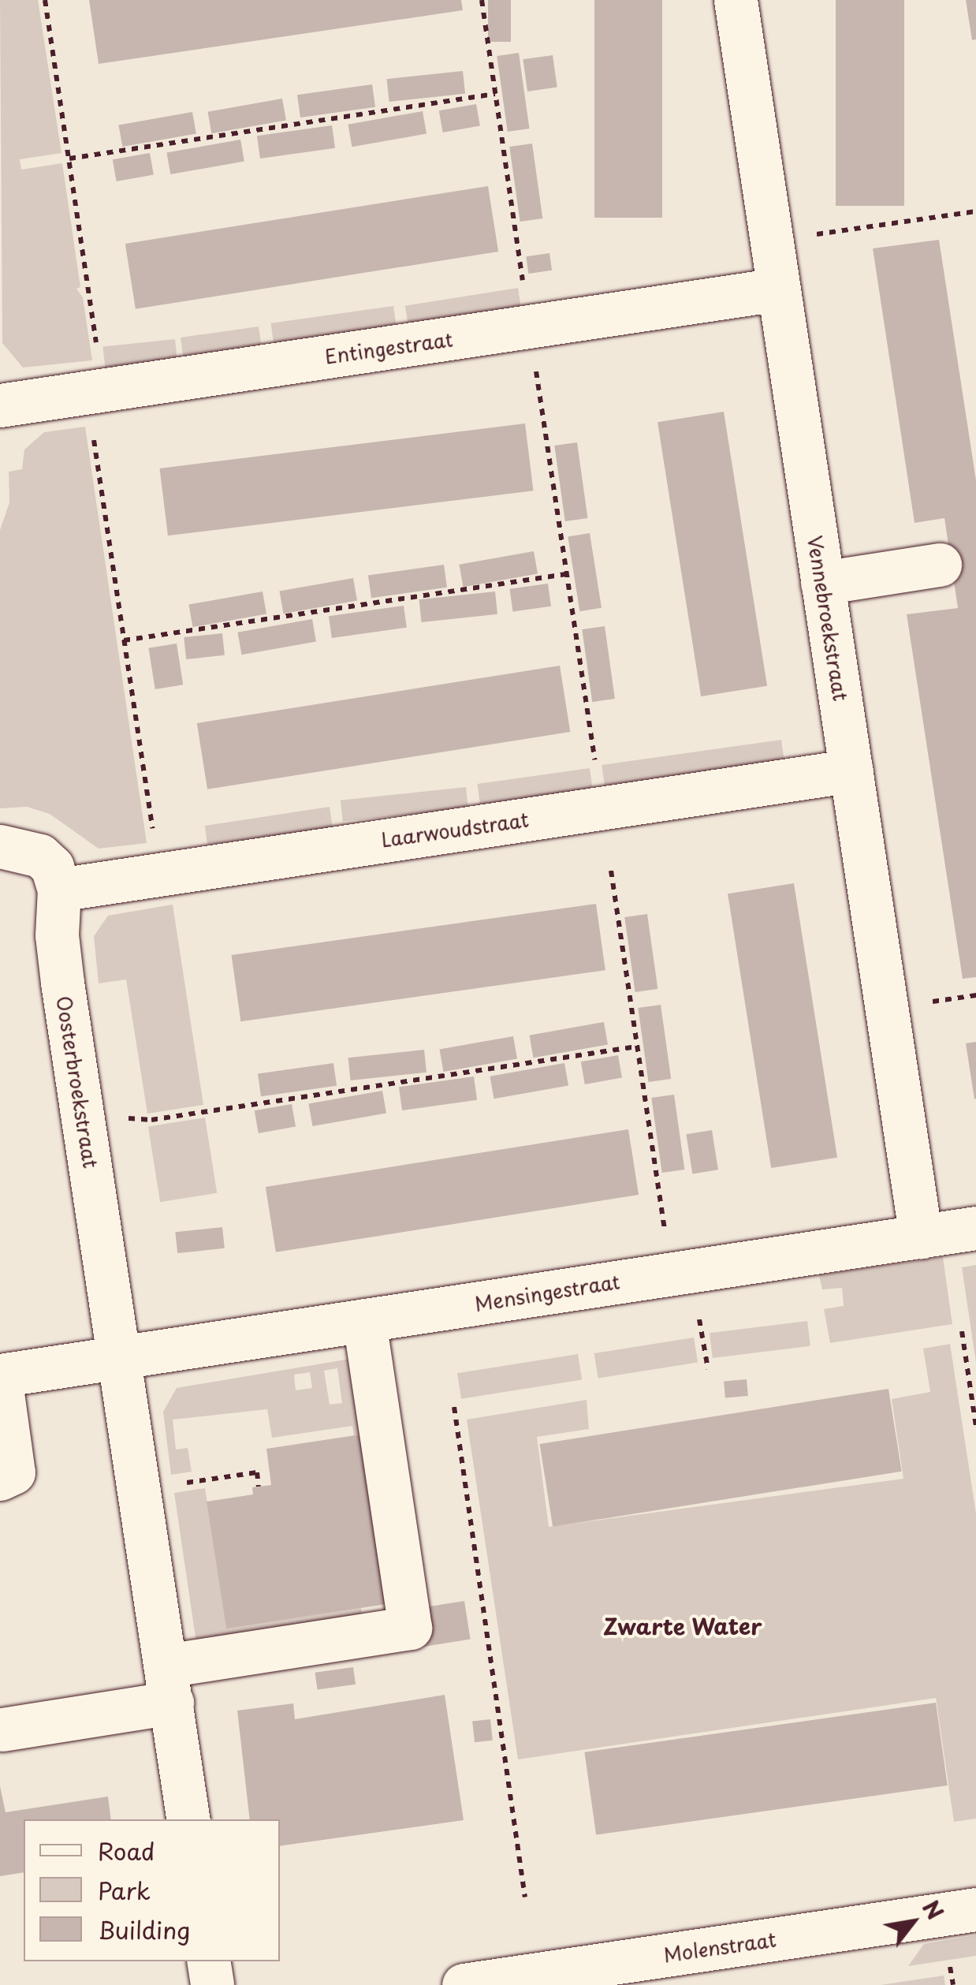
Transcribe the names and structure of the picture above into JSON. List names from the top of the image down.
{
  "streets": {
    "street": [
      "Entingestraat",
      "Vennebroekstraat",
      "Laarwoudstraat",
      "Oosterbroekstraat",
      "Mensingestraat",
      "Molenstraat"
    ]
  },
  "crossings": [
    ["Entingestraat", "Vennebroekstraat"],
    ["Vennebroekstraat", "Laarwoudstraat"],
    ["Vennebroekstraat", "Mensingestraat"],
    ["Laarwoudstraat", "Oosterbroekstraat"],
    ["Oosterbroekstraat", "Mensingestraat"]
  ],
  "districts": ["Zwarte Water"],
  "legend": ["Road", "Park", "Building"],
  "north": "top right"
}
